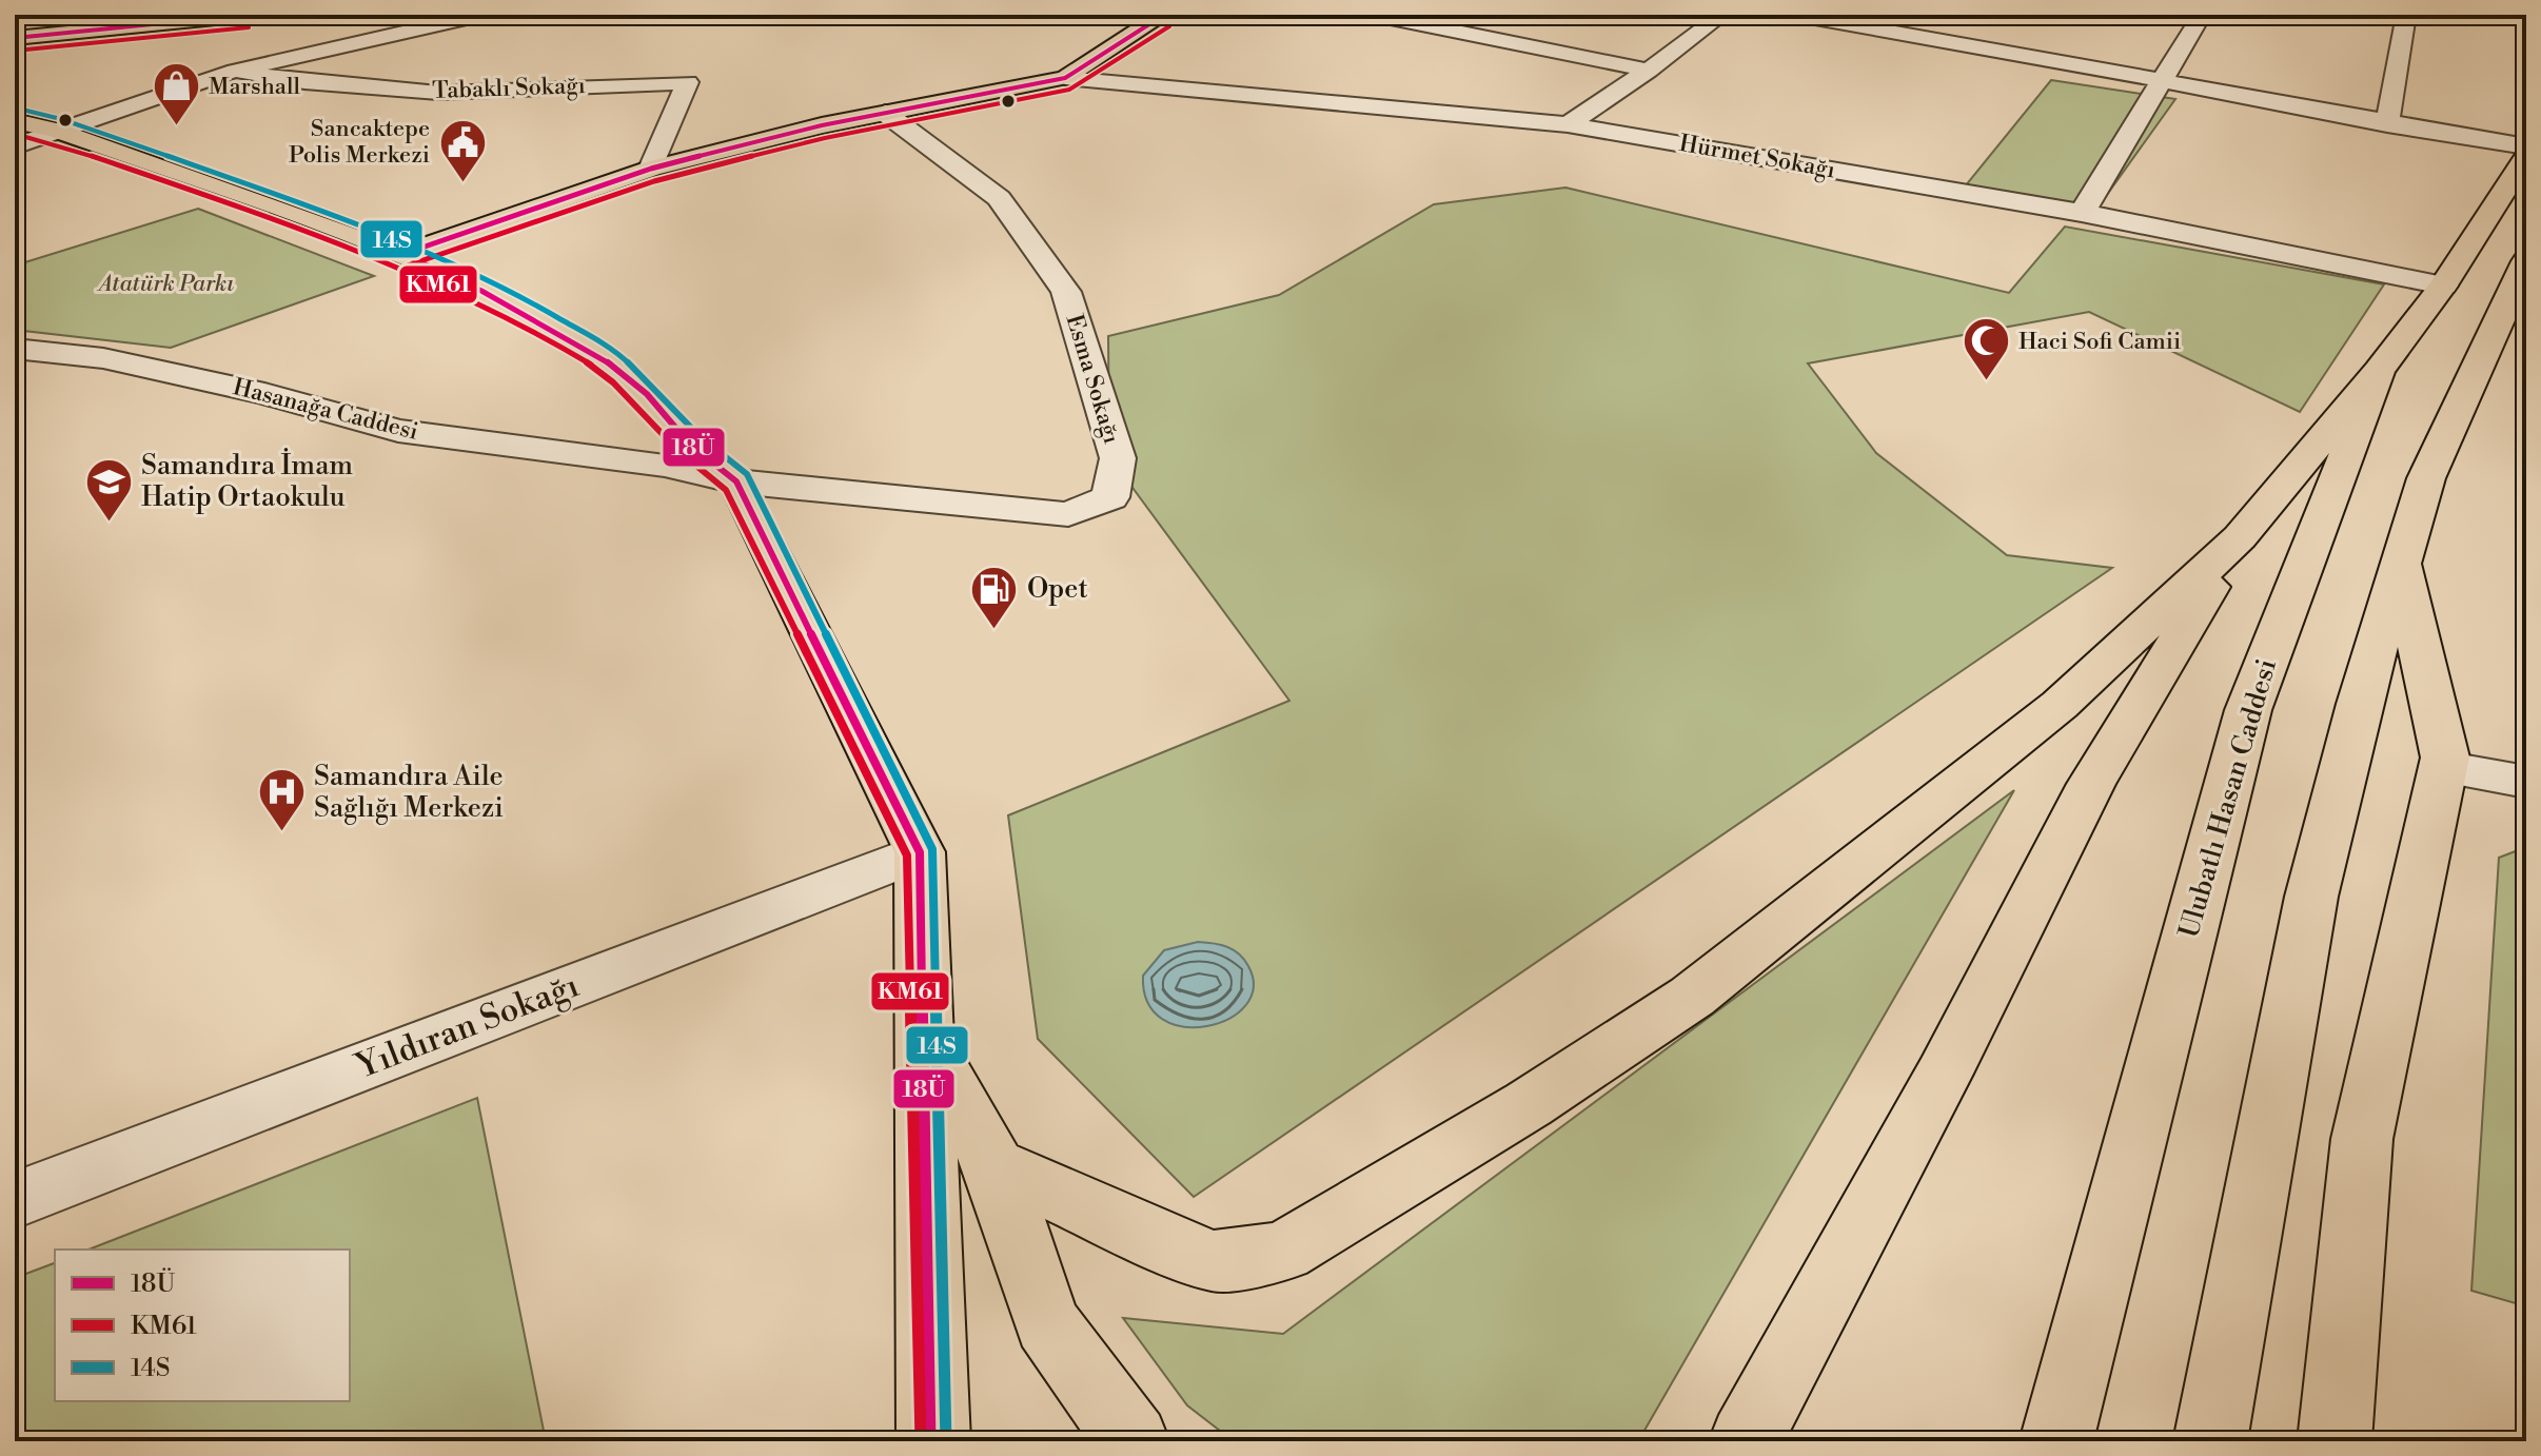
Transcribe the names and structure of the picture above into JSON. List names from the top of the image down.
{
  "streets": {
    "main road": ["Ulubatlı Hasan Caddesi"],
    "street": [
      "Tabaklı Sokağı",
      "Hürmet Sokağı",
      "Esma Sokağı",
      "Hasanağa Caddesi",
      "Yıldıran Sokağı"
    ]
  },
  "crossings": [
    ["Hürmet Sokağı", "Ulubatlı Hasan Caddesi"],
    ["Esma Sokağı", "Hasanağa Caddesi"]
  ],
  "parks": ["Atatürk Parkı"],
  "places": {
    "shop": ["Marshall"],
    "public building": ["Sancaktepe Polis Merkezi"],
    "mosque": ["Haci Sofi Camii"],
    "school or university": ["Samandıra İmam Hatip Ortaokulu"],
    "fuel station": ["Opet"],
    "hospital": ["Samandıra Aile Sağlığı Merkezi"]
  },
  "lines": ["transit line 18Ü", "transit line KM61", "transit line 14S"],
  "legend": ["18Ü", "KM61", "14S"]
}
